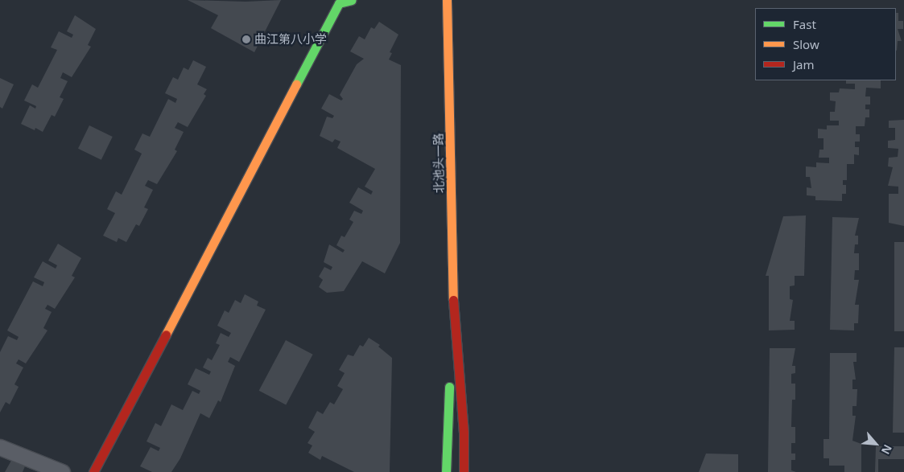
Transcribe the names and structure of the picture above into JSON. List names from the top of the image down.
{
  "streets": {
    "street": ["北池头一路"]
  },
  "places": ["曲江第八小学"],
  "legend": ["Fast", "Slow", "Jam"],
  "north": "bottom right"
}
